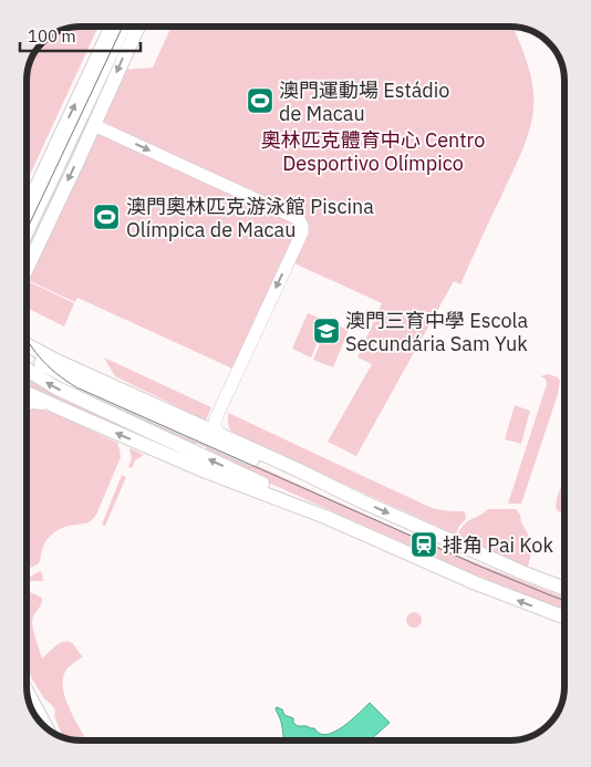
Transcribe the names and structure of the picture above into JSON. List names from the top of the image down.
{
  "parks": ["奧林匹克體育中心 Centro Desportivo Olímpico"],
  "places": {
    "sports": ["澳門運動場 Estádio de Macau", "澳門奧林匹克游泳館 Piscina Olímpica de Macau"],
    "school or university": ["澳門三育中學 Escola Secundária Sam Yuk"],
    "station": ["排角 Pai Kok"]
  },
  "scale_bar": "100 m"
}
